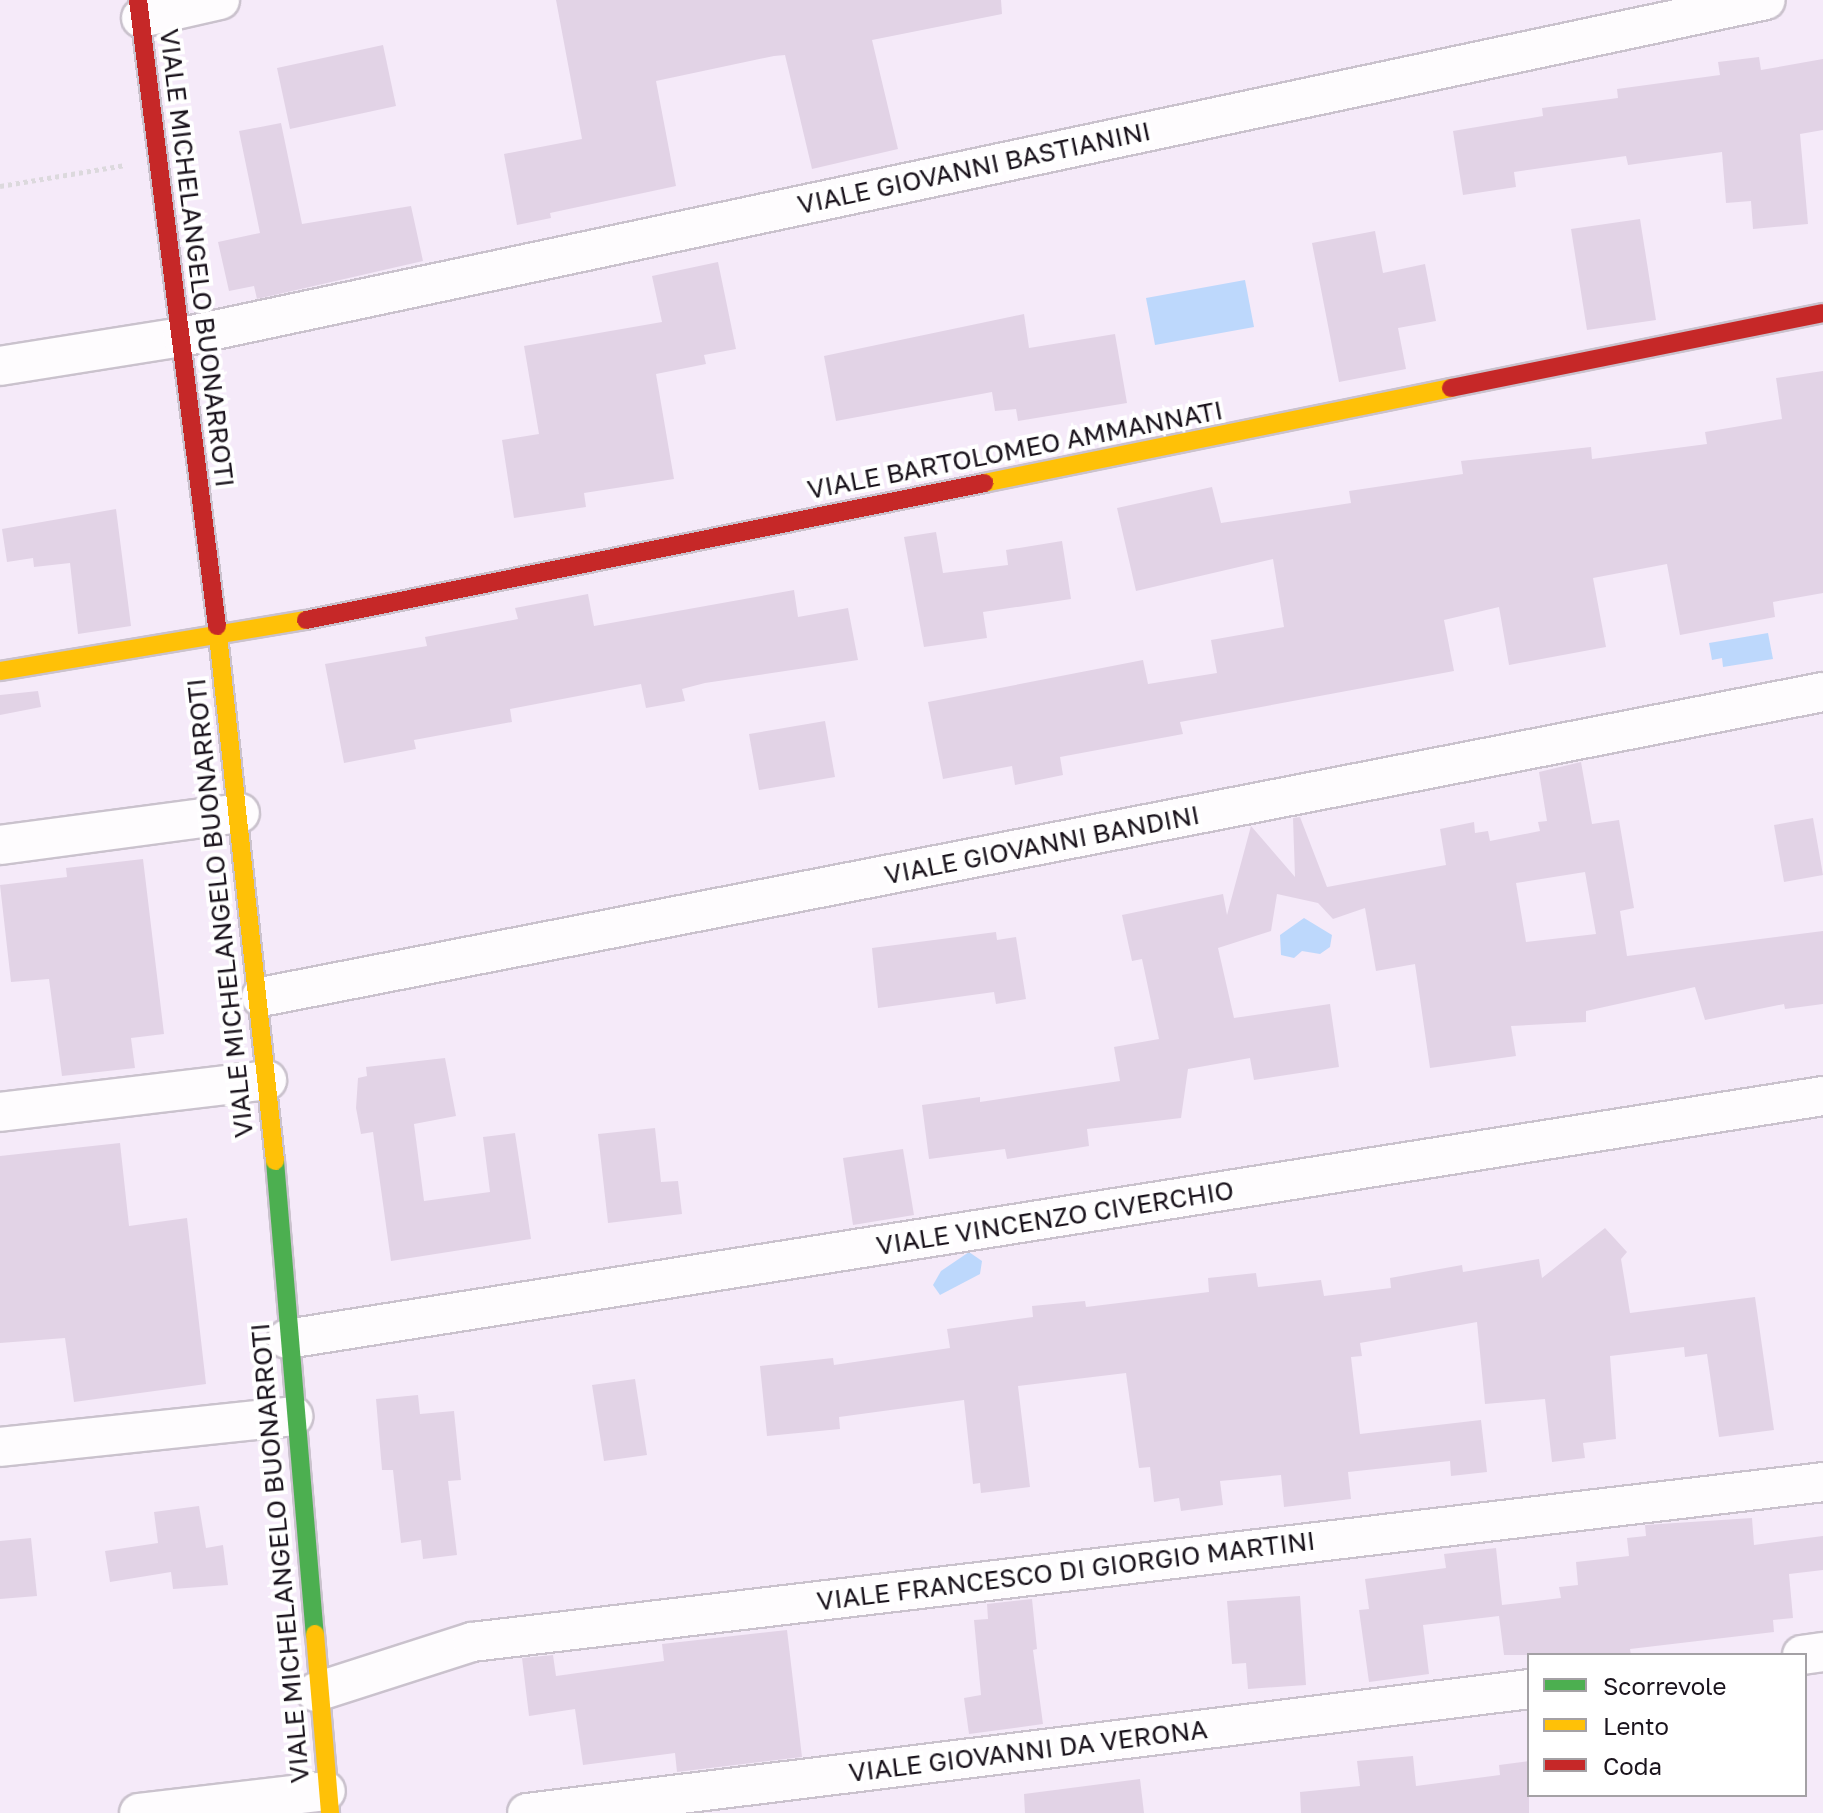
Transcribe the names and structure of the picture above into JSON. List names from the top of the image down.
{
  "streets": {
    "street": [
      "VIALE GIOVANNI BASTIANINI",
      "VIALE MICHELANGELO BUONARROTI",
      "VIALE BARTOLOMEO AMMANNATI",
      "VIALE GIOVANNI BANDINI",
      "VIALE VINCENZO CIVERCHIO",
      "VIALE FRANCESCO DI GIORGIO MARTINI",
      "VIALE GIOVANNI DA VERONA"
    ]
  },
  "crossings": [
    ["VIALE GIOVANNI BASTIANINI", "VIALE MICHELANGELO BUONARROTI"],
    ["VIALE MICHELANGELO BUONARROTI", "VIALE BARTOLOMEO AMMANNATI"],
    ["VIALE MICHELANGELO BUONARROTI", "VIALE GIOVANNI BANDINI"],
    ["VIALE MICHELANGELO BUONARROTI", "VIALE VINCENZO CIVERCHIO"],
    ["VIALE MICHELANGELO BUONARROTI", "VIALE FRANCESCO DI GIORGIO MARTINI"]
  ],
  "legend": ["Scorrevole", "Lento", "Coda"]
}
